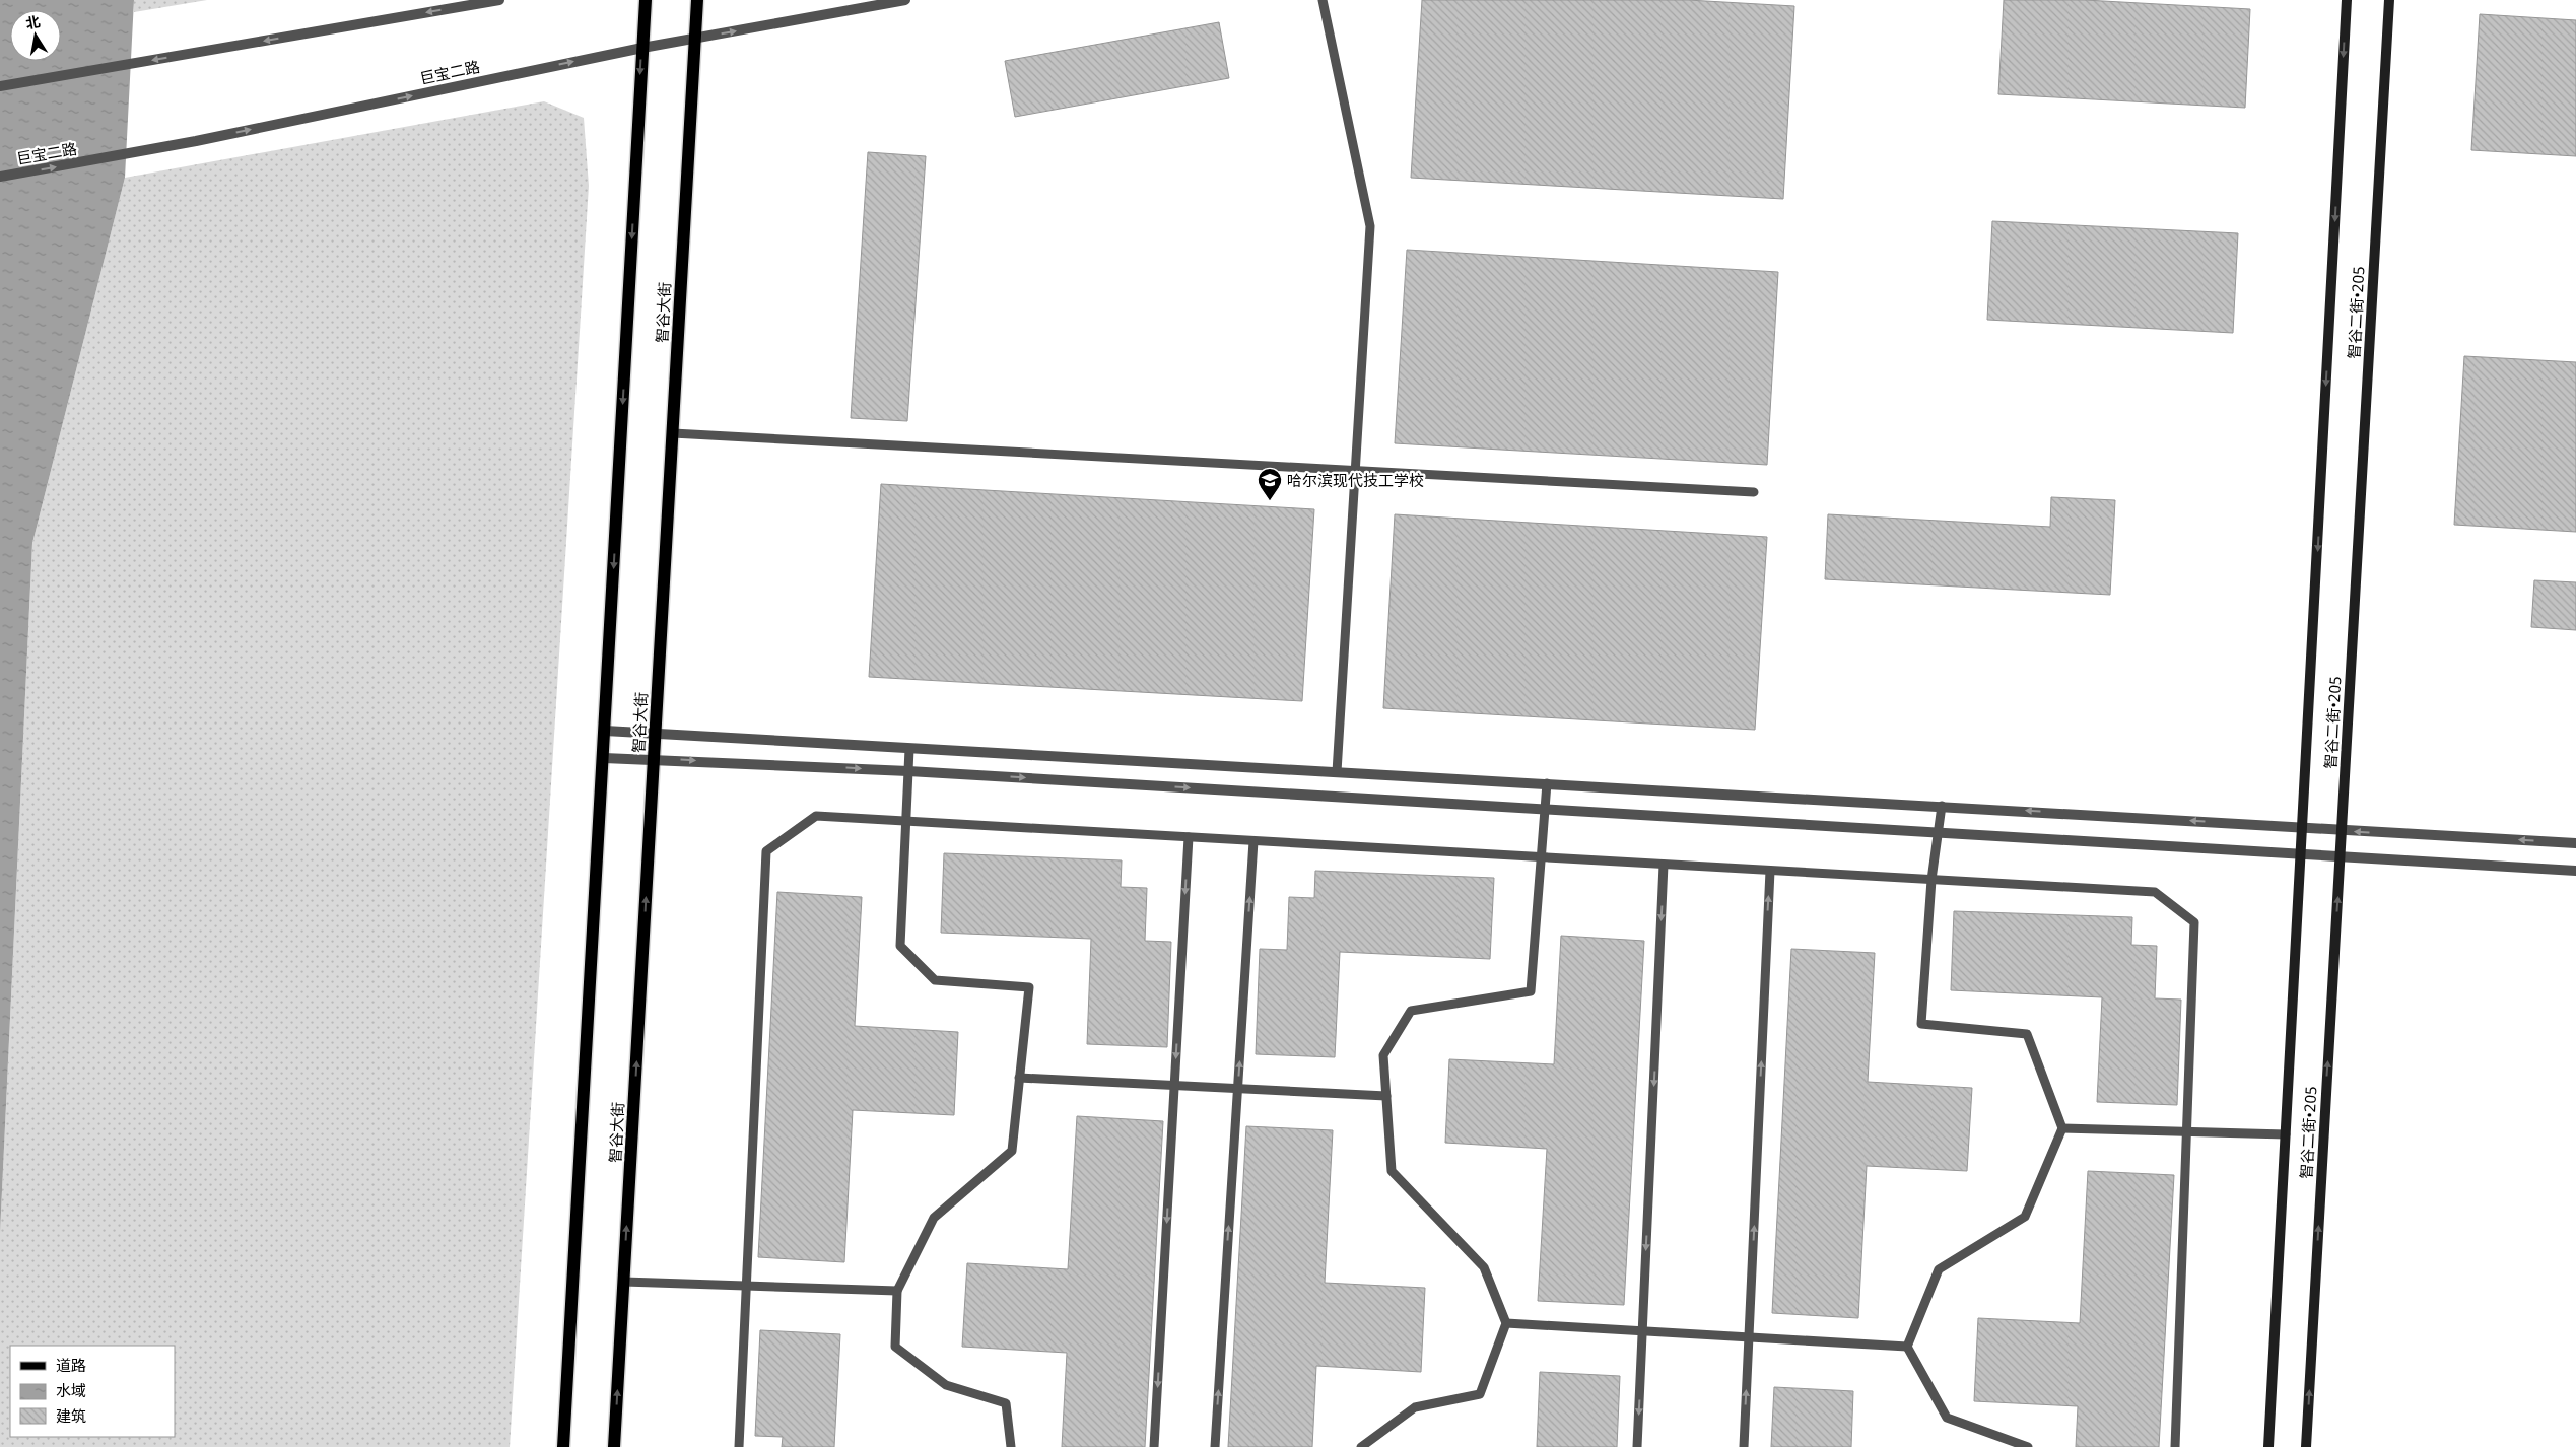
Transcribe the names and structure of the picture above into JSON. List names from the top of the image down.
{
  "streets": {
    "main road": ["智谷大街", "智谷二街•205"],
    "street": ["巨宝二路"]
  },
  "crossings": [
    ["巨宝二路", "智谷大街"]
  ],
  "places": {
    "school or university": ["哈尔滨现代技工学校"]
  },
  "legend": ["道路", "水域", "建筑"],
  "north": "top"
}
